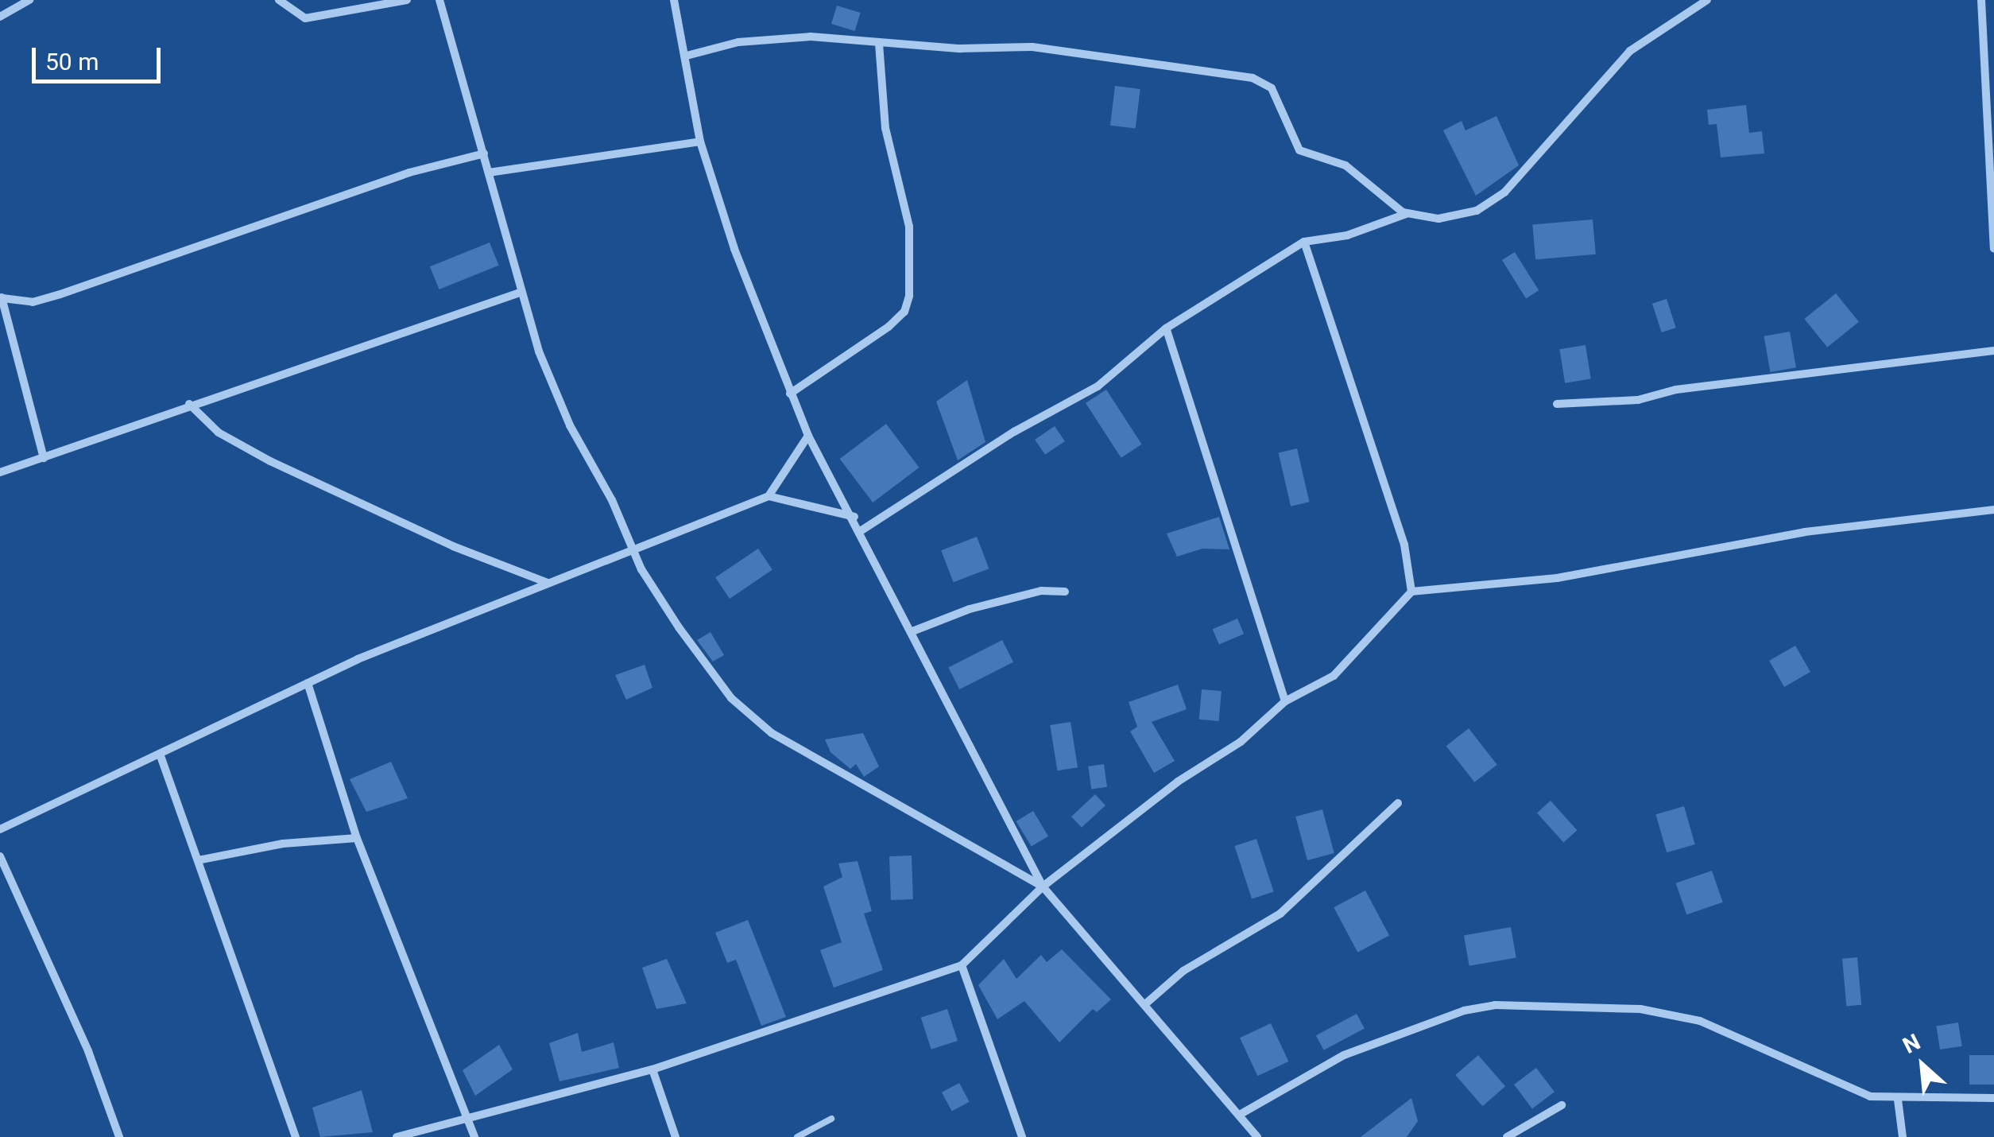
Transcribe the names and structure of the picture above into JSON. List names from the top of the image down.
{
  "scale_bar": "50 m",
  "north": "top left"
}
